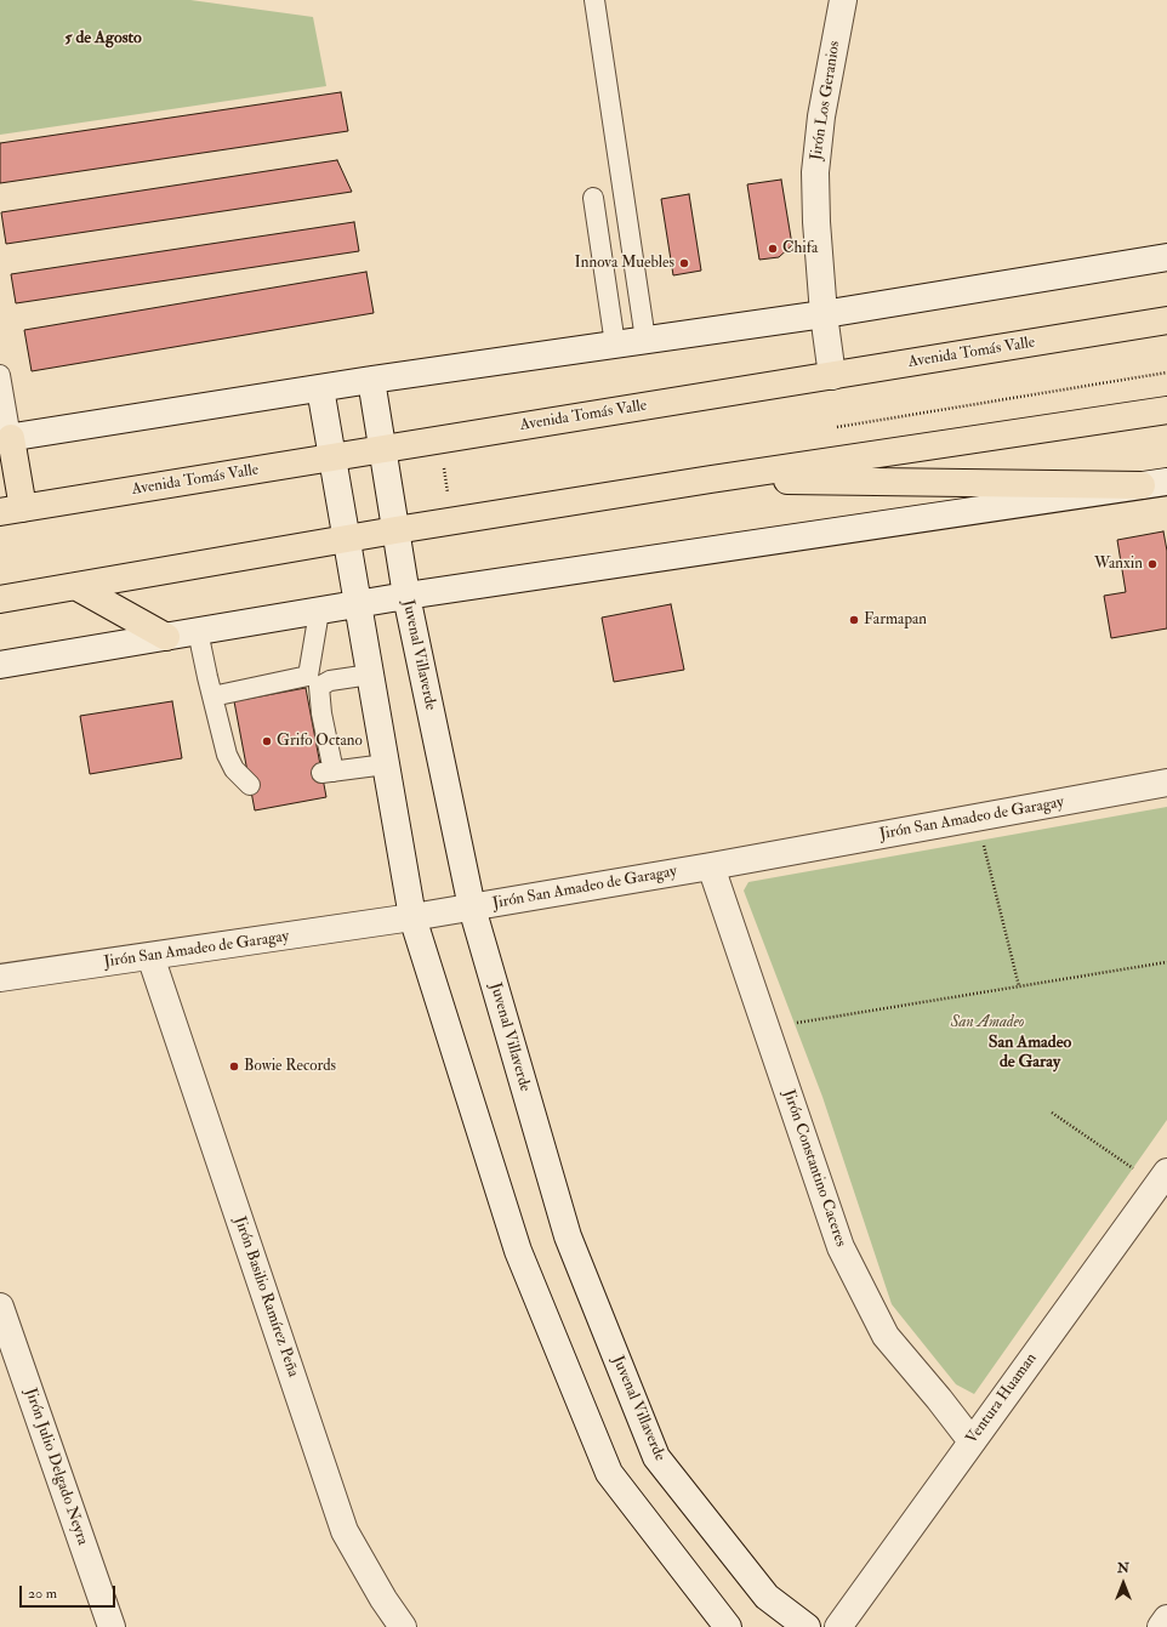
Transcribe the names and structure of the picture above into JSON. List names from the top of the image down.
{
  "streets": {
    "main road": ["Avenida Tomás Valle"],
    "street": [
      "Jirón Los Geranios",
      "Juvenal Villaverde",
      "Jirón San Amadeo de Garagay",
      "Jirón Constantino Caceres",
      "Jirón Basilio Ramírez Peña",
      "Ventura Huaman",
      "Jirón Julio Delgado Neyra"
    ]
  },
  "crossings": [
    ["Jirón Los Geranios", "Avenida Tomás Valle"],
    ["Avenida Tomás Valle", "Juvenal Villaverde"],
    ["Juvenal Villaverde", "Jirón San Amadeo de Garagay"],
    ["Jirón San Amadeo de Garagay", "Jirón Constantino Caceres"],
    ["Jirón San Amadeo de Garagay", "Jirón Basilio Ramírez Peña"],
    ["Jirón Constantino Caceres", "Ventura Huaman"]
  ],
  "districts": ["5 de Agosto", "San Amadeo de Garay"],
  "parks": ["San Amadeo"],
  "places": [
    "Chifa",
    "Innova Muebles",
    "Wanxin",
    "Farmapan",
    "Grifo Octano",
    "Bowie Records"
  ],
  "scale_bar": "20 m",
  "north": "top"
}
